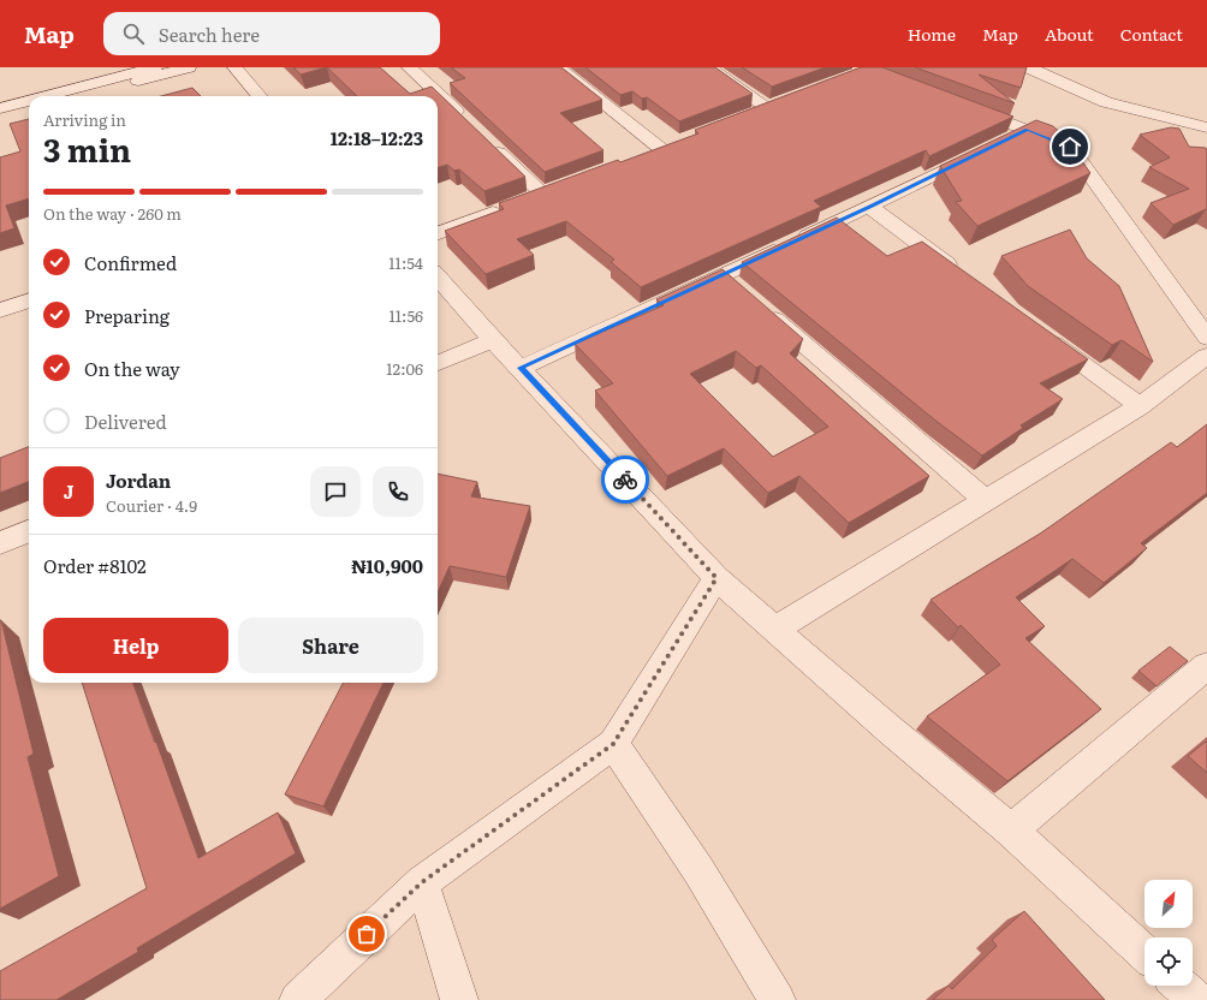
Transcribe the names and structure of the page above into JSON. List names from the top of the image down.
{
  "north": "top right",
  "page": {
    "header": "Map",
    "search": "Search here",
    "nav": [
      "Home",
      "Map",
      "About",
      "Contact"
    ],
    "heading": ["3 min", "Arriving in", "12:18–12:23"],
    "panel": [
      "Jordan",
      "Courier · 4.9",
      "Order #8102",
      "₦10,900"
    ],
    "bar": "On the way · 260 m",
    "list": [
      ["Confirmed", "11:54"],
      ["Preparing", "11:56"],
      ["On the way", "12:06"],
      "Delivered"
    ],
    "round": "J",
    "buttons": ["Help", "Share"]
  }
}
